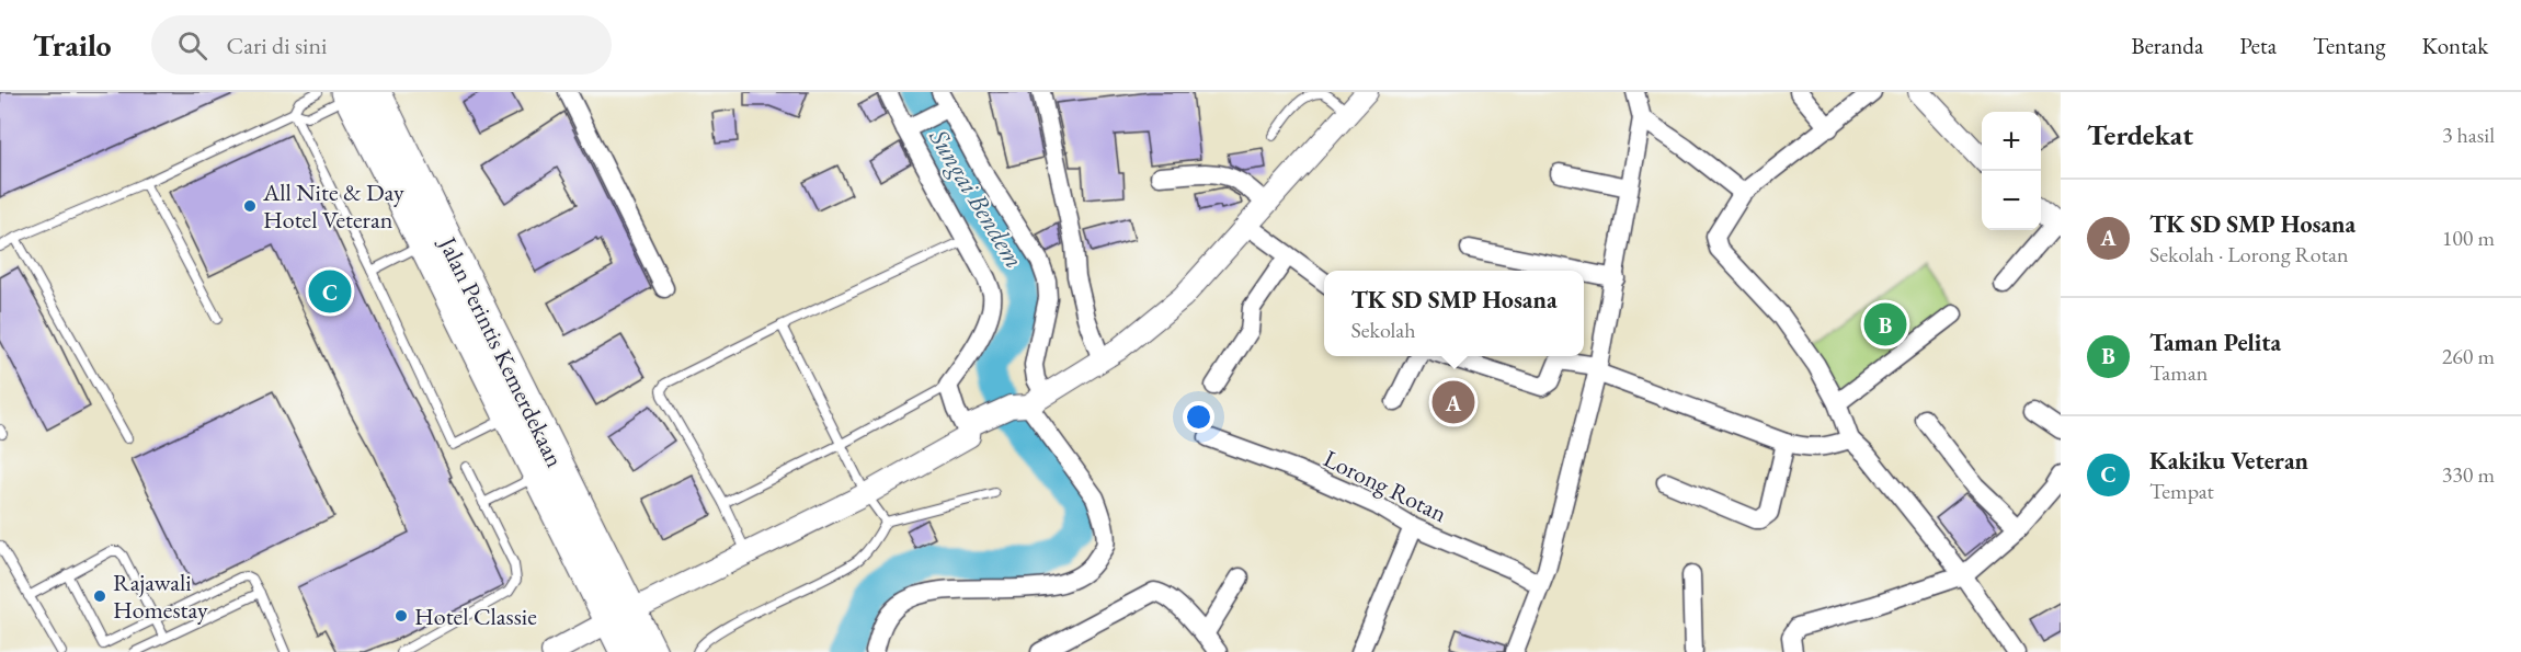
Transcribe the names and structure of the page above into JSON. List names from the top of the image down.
{
  "streets": {
    "highway": ["Jalan Perintis Kemerdekaan"],
    "street": ["Lorong Rotan"]
  },
  "water": ["Sungai Bendem"],
  "places": ["All Nite & Day Hotel Veteran", "Rajawali Homestay", "Hotel Classie"],
  "page": {
    "header": "Trailo",
    "search": "Cari di sini",
    "nav": [
      "Beranda",
      "Peta",
      "Tentang",
      "Kontak"
    ],
    "heading": ["Terdekat", "3 hasil"],
    "map_buttons": ["+", "−"],
    "list": [
      {
        "mark": "A",
        "name": "TK SD SMP Hosana",
        "note": "Sekolah · Lorong Rotan",
        "value": "100 m"
      },
      {
        "mark": "B",
        "name": "Taman Pelita",
        "note": "Taman",
        "value": "260 m"
      },
      {
        "mark": "C",
        "name": "Kakiku Veteran",
        "note": "Tempat",
        "value": "330 m"
      }
    ],
    "pins": ["C", "B", "A"],
    "popup": ["TK SD SMP Hosana", "Sekolah"]
  }
}
